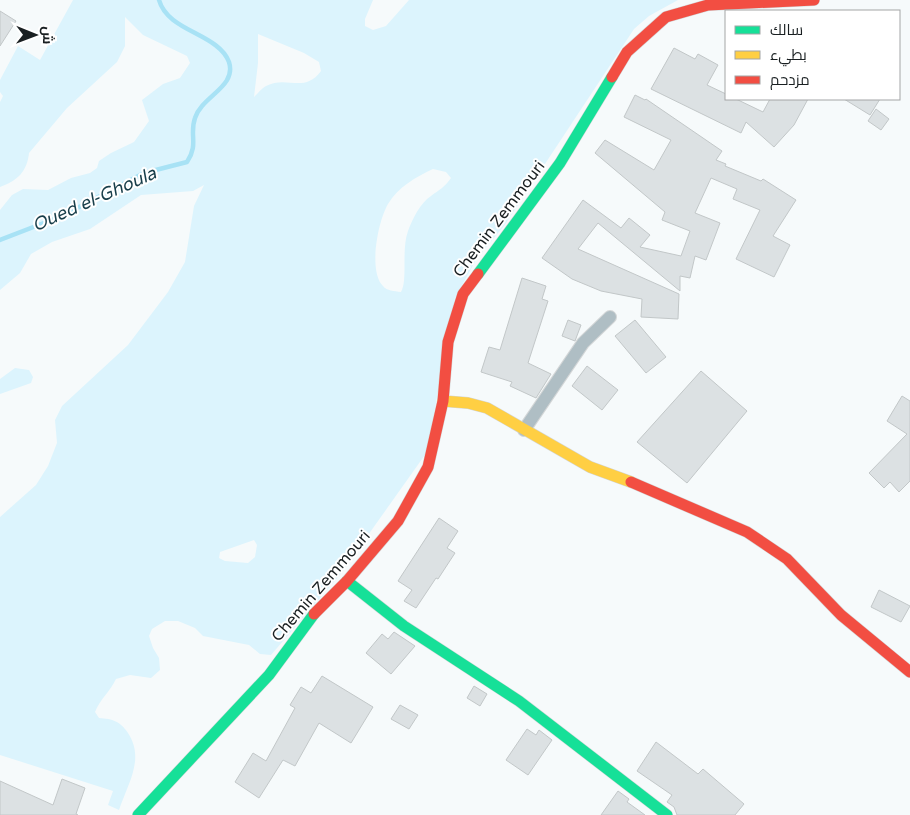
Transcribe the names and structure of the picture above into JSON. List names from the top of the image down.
{
  "streets": {
    "street": ["Chemin Zemmouri"]
  },
  "water": ["Oued el-Ghoula"],
  "legend": ["سالك", "بطيء", "مزدحم"],
  "north": "right"
}
